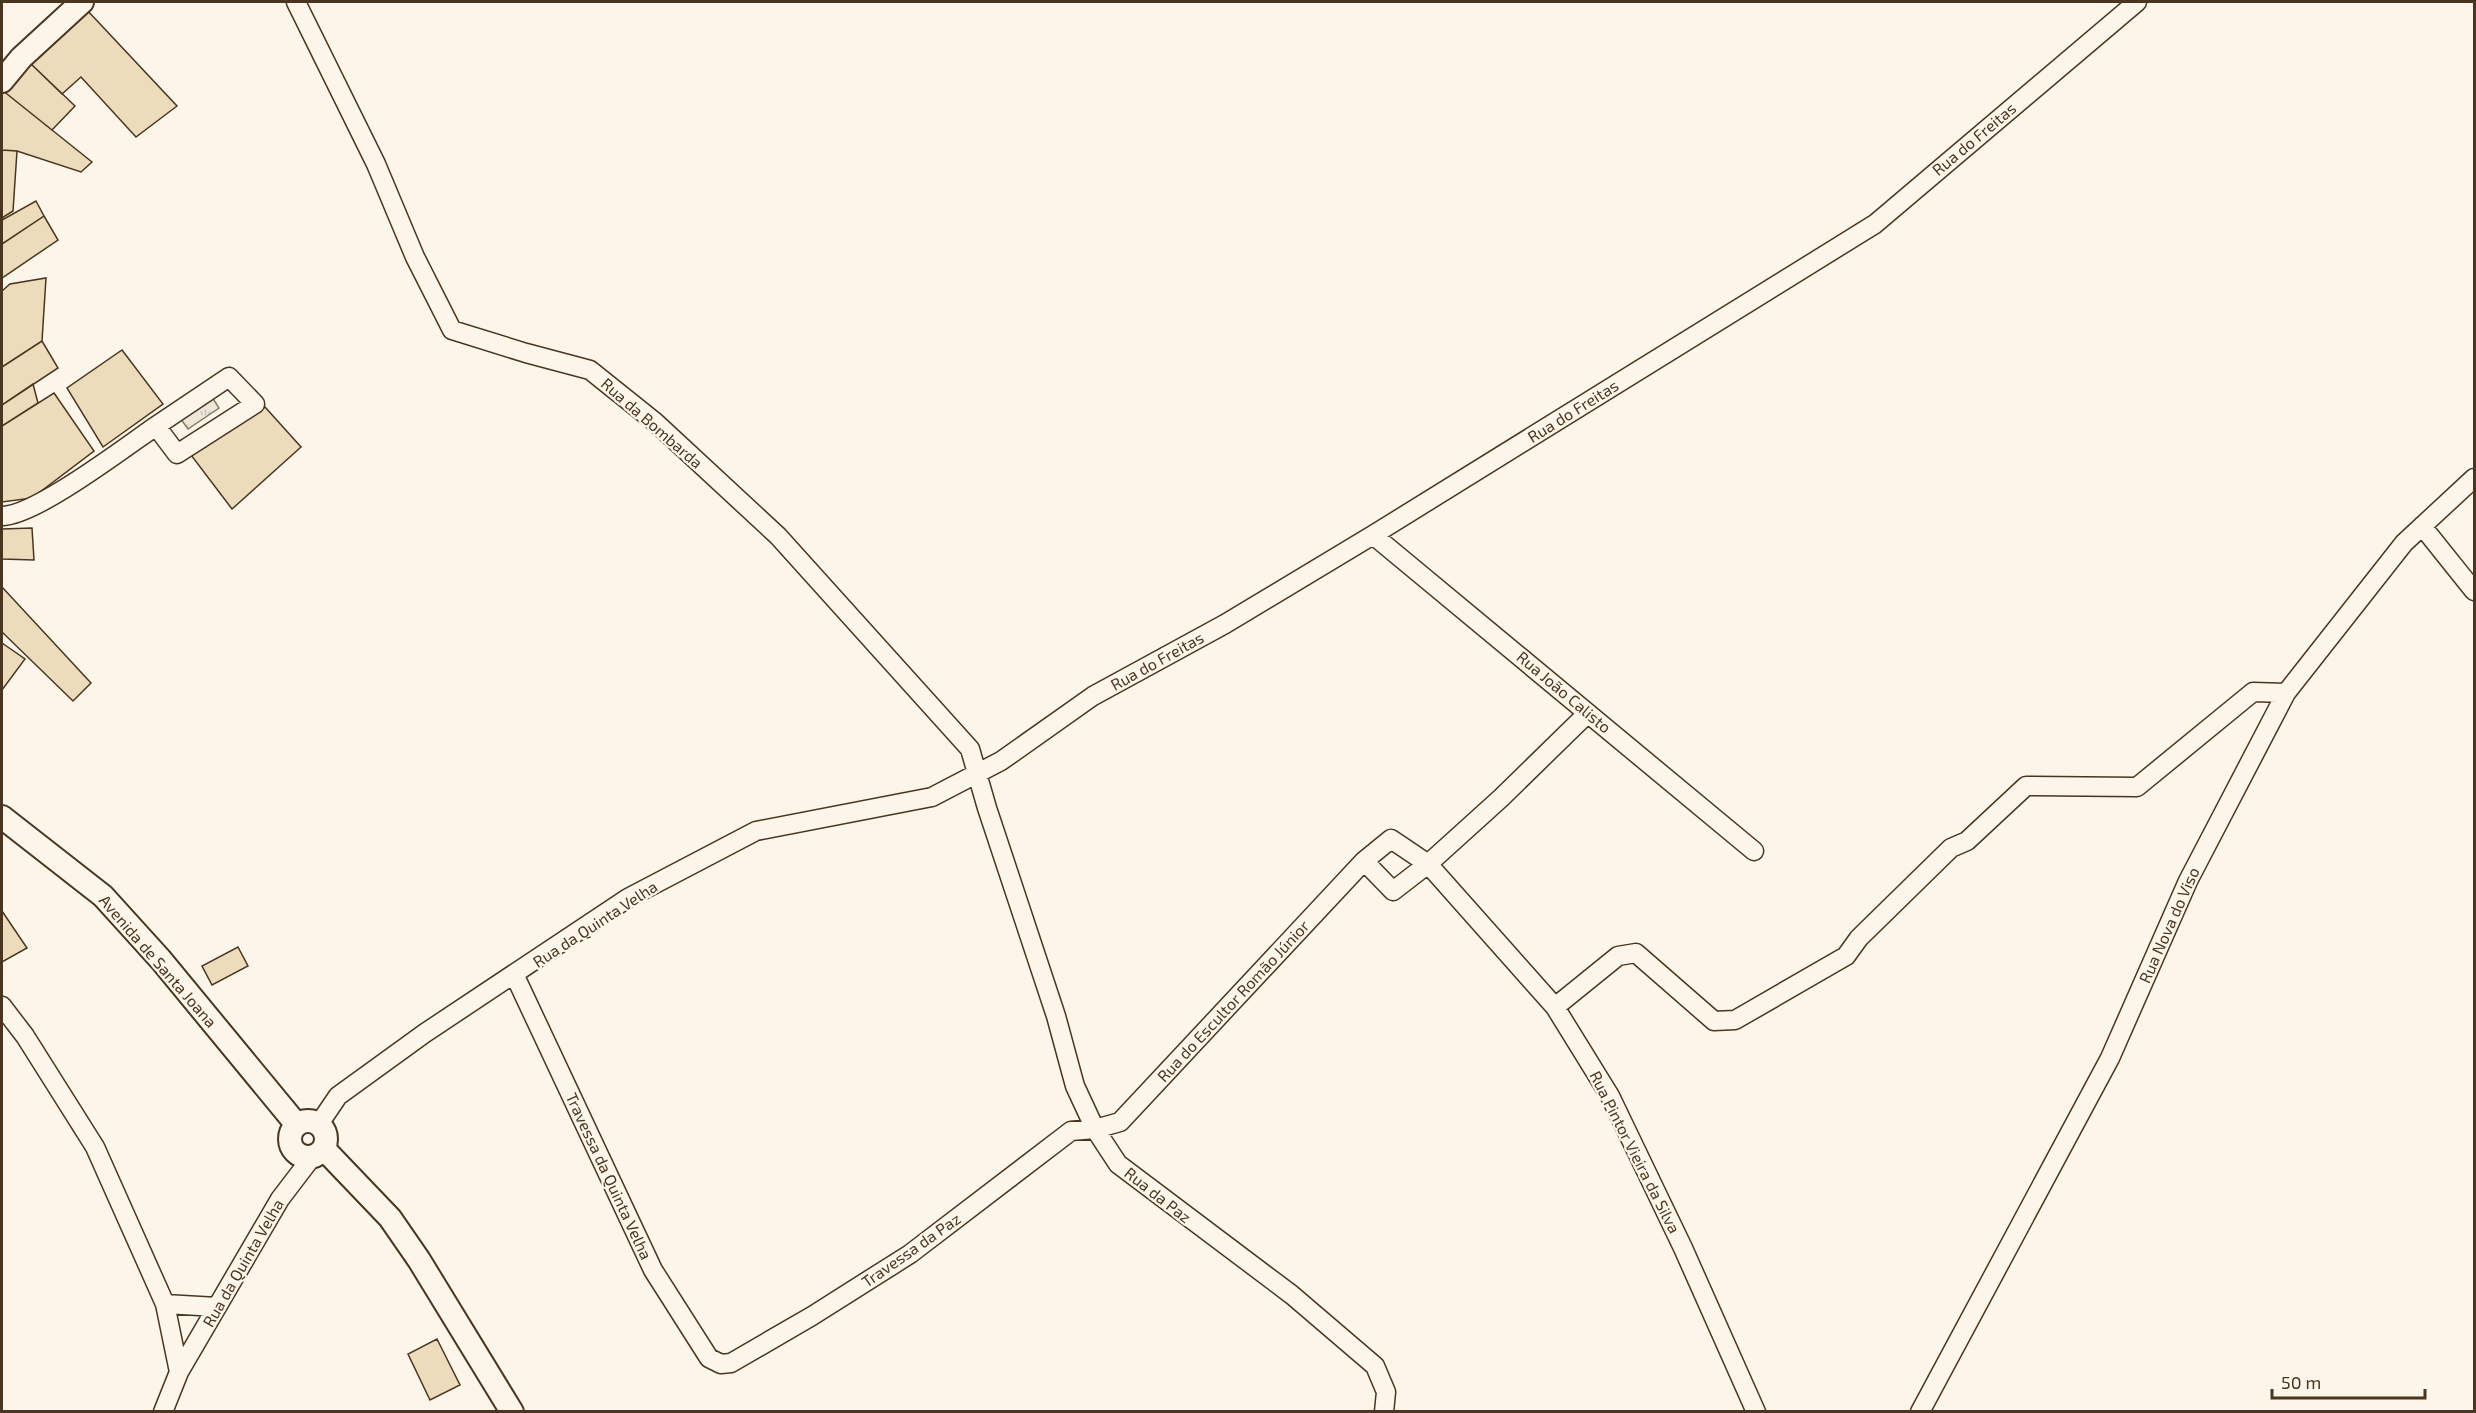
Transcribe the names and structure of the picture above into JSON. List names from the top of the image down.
{
  "streets": {
    "street": [
      "Rua do Freitas",
      "Rua da Bombarda",
      "Rua João Calisto",
      "Rua da Quinta Velha",
      "Rua Nova do Viso",
      "Avenida de Santa Joana",
      "Rua do Escultor Romão Júnior",
      "Rua Pintor Vieira da Silva",
      "Travessa da Quinta Velha",
      "Rua da Paz",
      "Travessa da Paz"
    ]
  },
  "crossings": [
    ["Rua do Freitas", "Rua da Bombarda"],
    ["Rua do Freitas", "Rua João Calisto"],
    ["Rua do Freitas", "Rua da Quinta Velha"],
    ["Rua do Freitas", "Rua da Paz"],
    ["Rua da Bombarda", "Rua da Quinta Velha"],
    ["Rua da Bombarda", "Rua da Paz"],
    ["Rua da Quinta Velha", "Avenida de Santa Joana"],
    ["Rua da Quinta Velha", "Travessa da Quinta Velha"],
    ["Rua da Quinta Velha", "Rua da Paz"],
    ["Rua do Escultor Romão Júnior", "Rua Pintor Vieira da Silva"],
    ["Rua do Escultor Romão Júnior", "Rua da Paz"],
    ["Rua do Escultor Romão Júnior", "Travessa da Paz"],
    ["Travessa da Quinta Velha", "Travessa da Paz"],
    ["Rua da Paz", "Travessa da Paz"]
  ],
  "scale_bar": "50 m"
}
